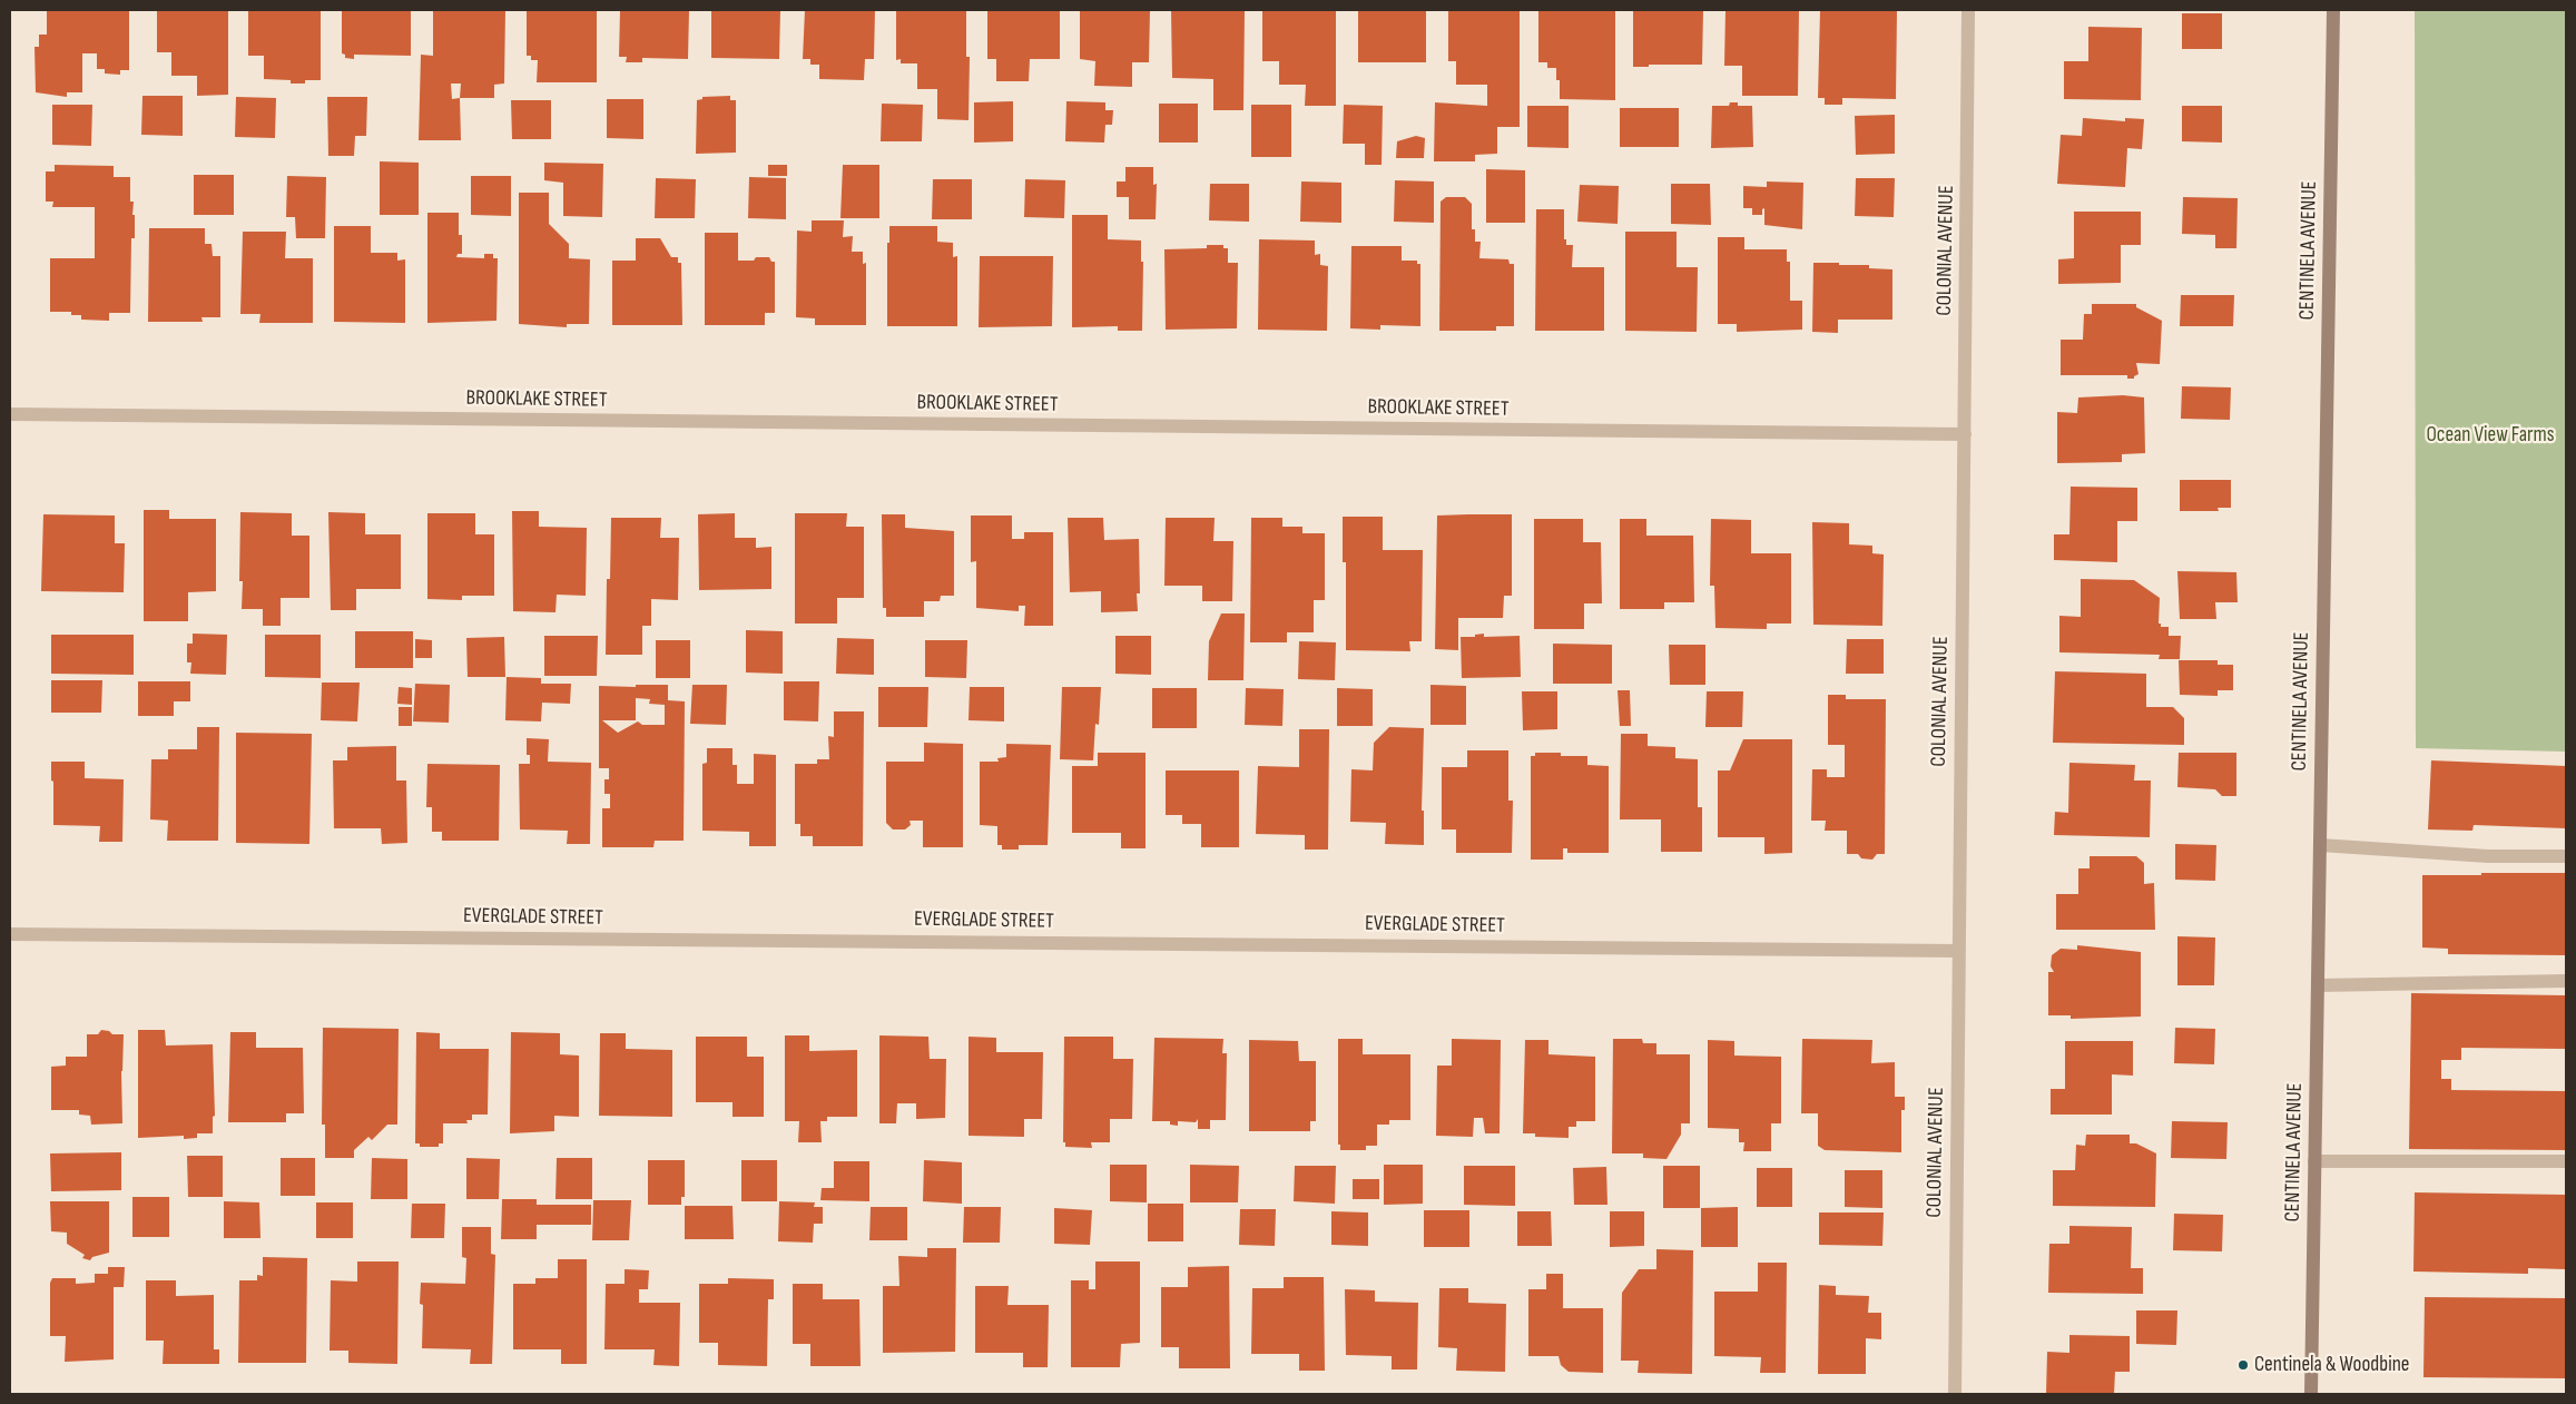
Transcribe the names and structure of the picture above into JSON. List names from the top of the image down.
{
  "streets": {
    "main road": ["CENTINELA AVENUE"],
    "street": ["COLONIAL AVENUE", "BROOKLAKE STREET", "EVERGLADE STREET"]
  },
  "crossings": [
    ["COLONIAL AVENUE", "BROOKLAKE STREET"],
    ["COLONIAL AVENUE", "EVERGLADE STREET"]
  ],
  "parks": ["Ocean View Farms"],
  "places": ["Centinela & Woodbine"]
}
